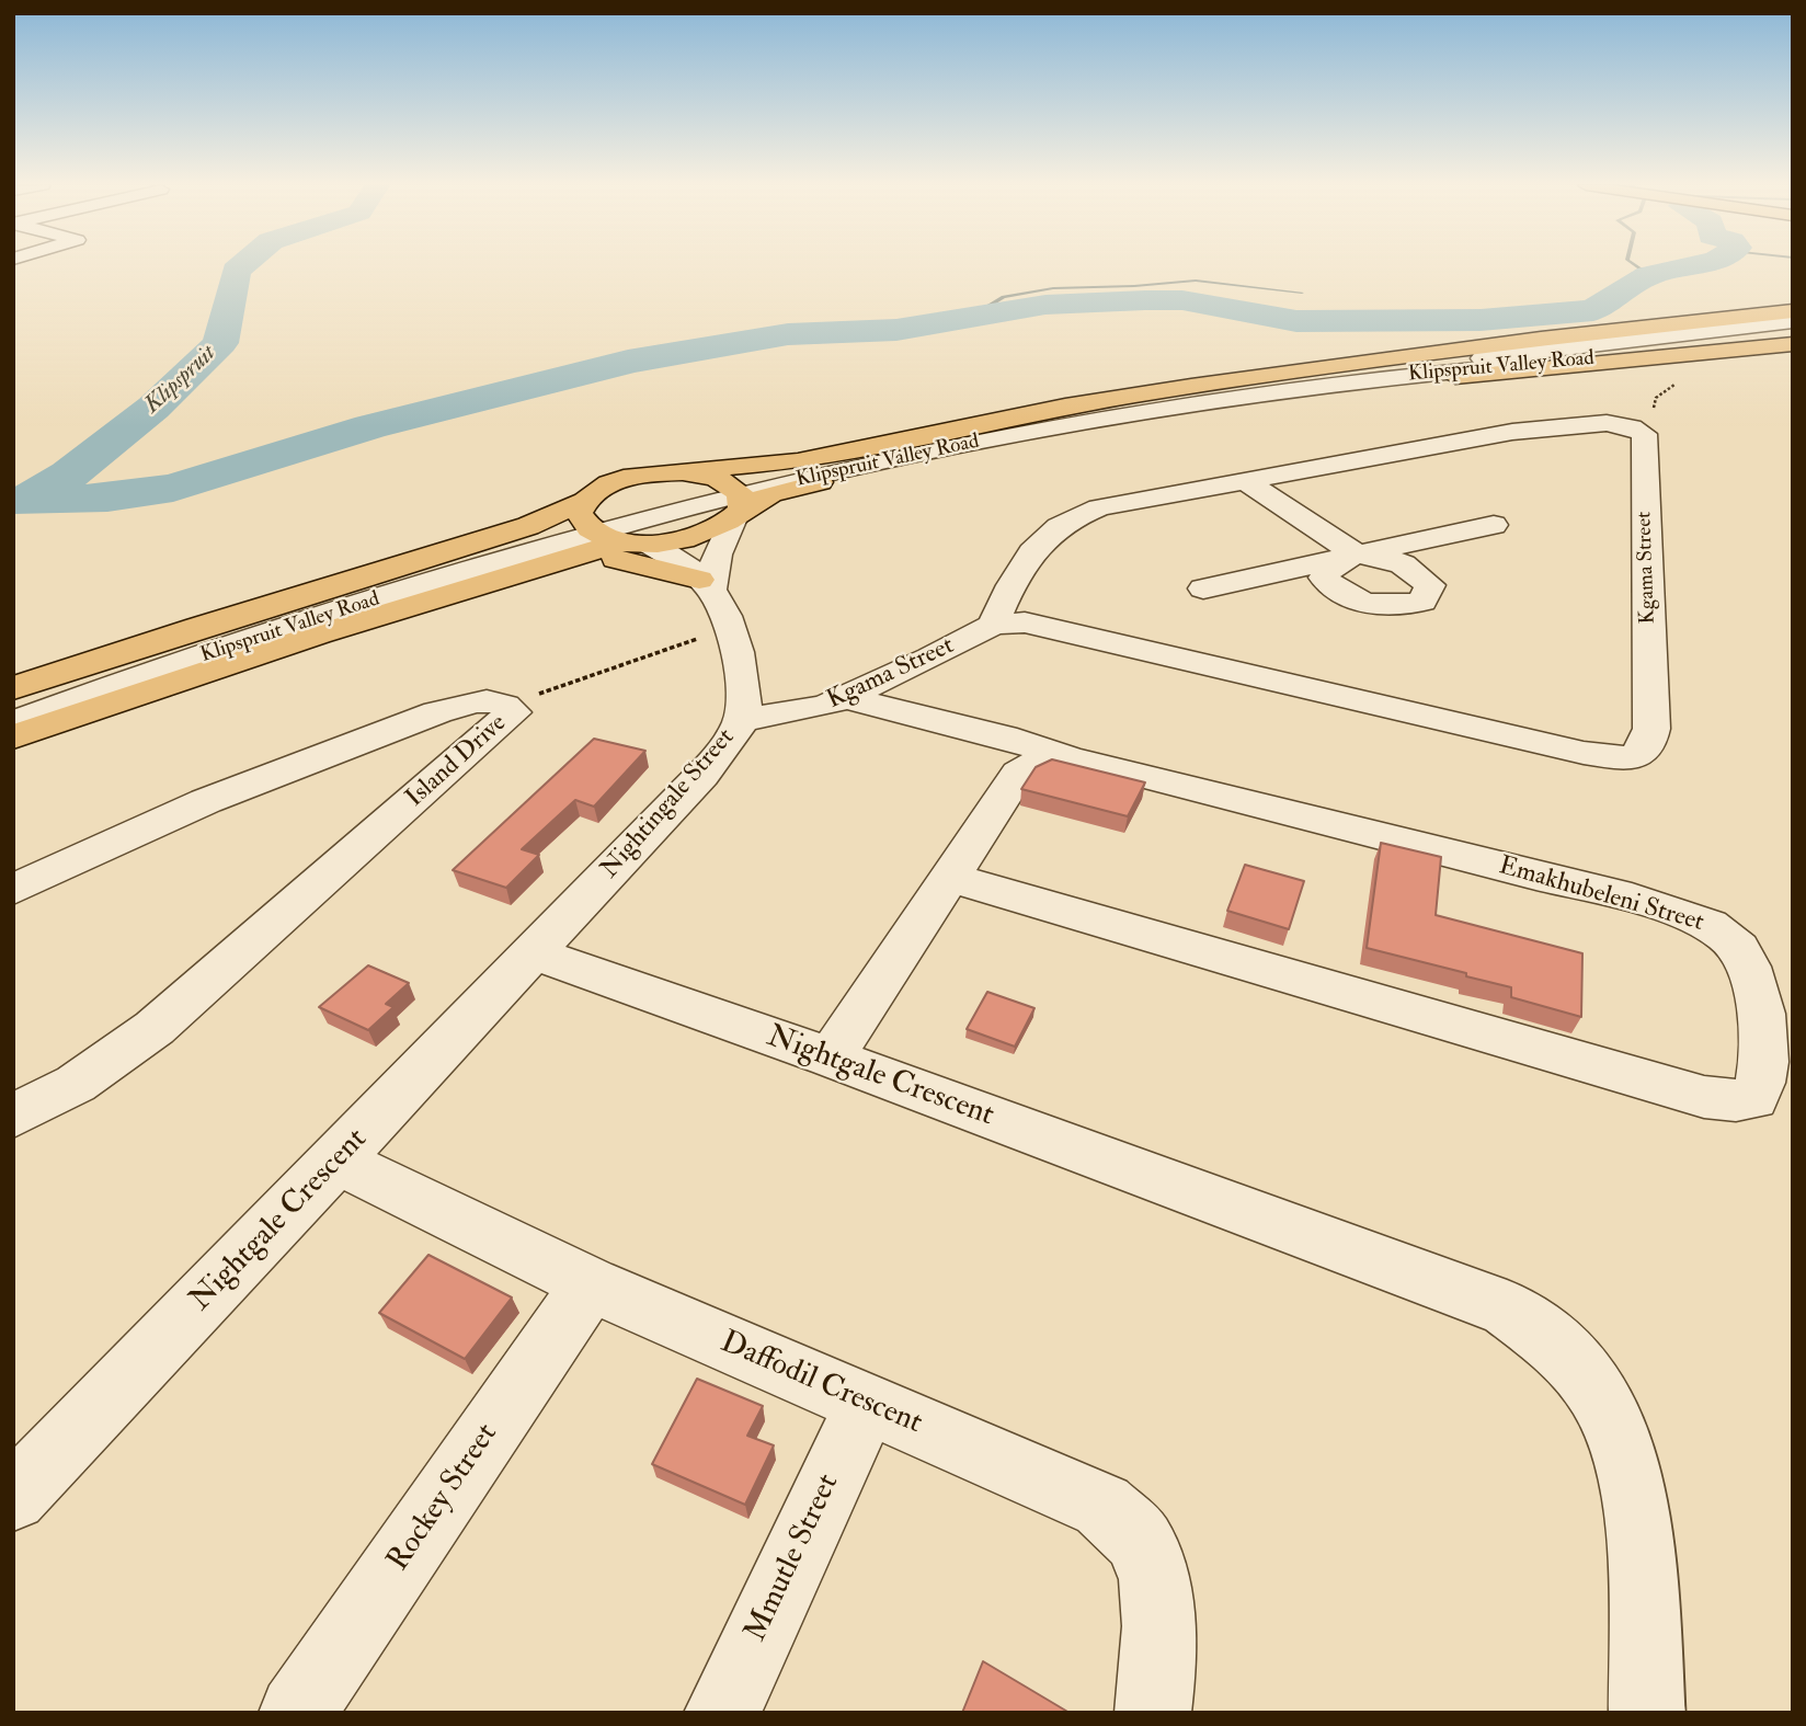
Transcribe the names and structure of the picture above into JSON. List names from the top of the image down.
{
  "streets": {
    "main road": ["Klipspruit Valley Road"],
    "street": [
      "Kgama Street",
      "Island Drive",
      "Nightingale Street",
      "Emakhubeleni Street",
      "Nightgale Crescent",
      "Daffodil Crescent",
      "Rockey Street",
      "Mmutle Street"
    ]
  },
  "crossings": [
    ["Kgama Street", "Nightingale Street"],
    ["Nightingale Street", "Nightgale Crescent"],
    ["Emakhubeleni Street", "Nightgale Crescent"],
    ["Nightgale Crescent", "Daffodil Crescent"],
    ["Daffodil Crescent", "Rockey Street"],
    ["Daffodil Crescent", "Mmutle Street"]
  ],
  "water": ["Klipspruit"]
}
